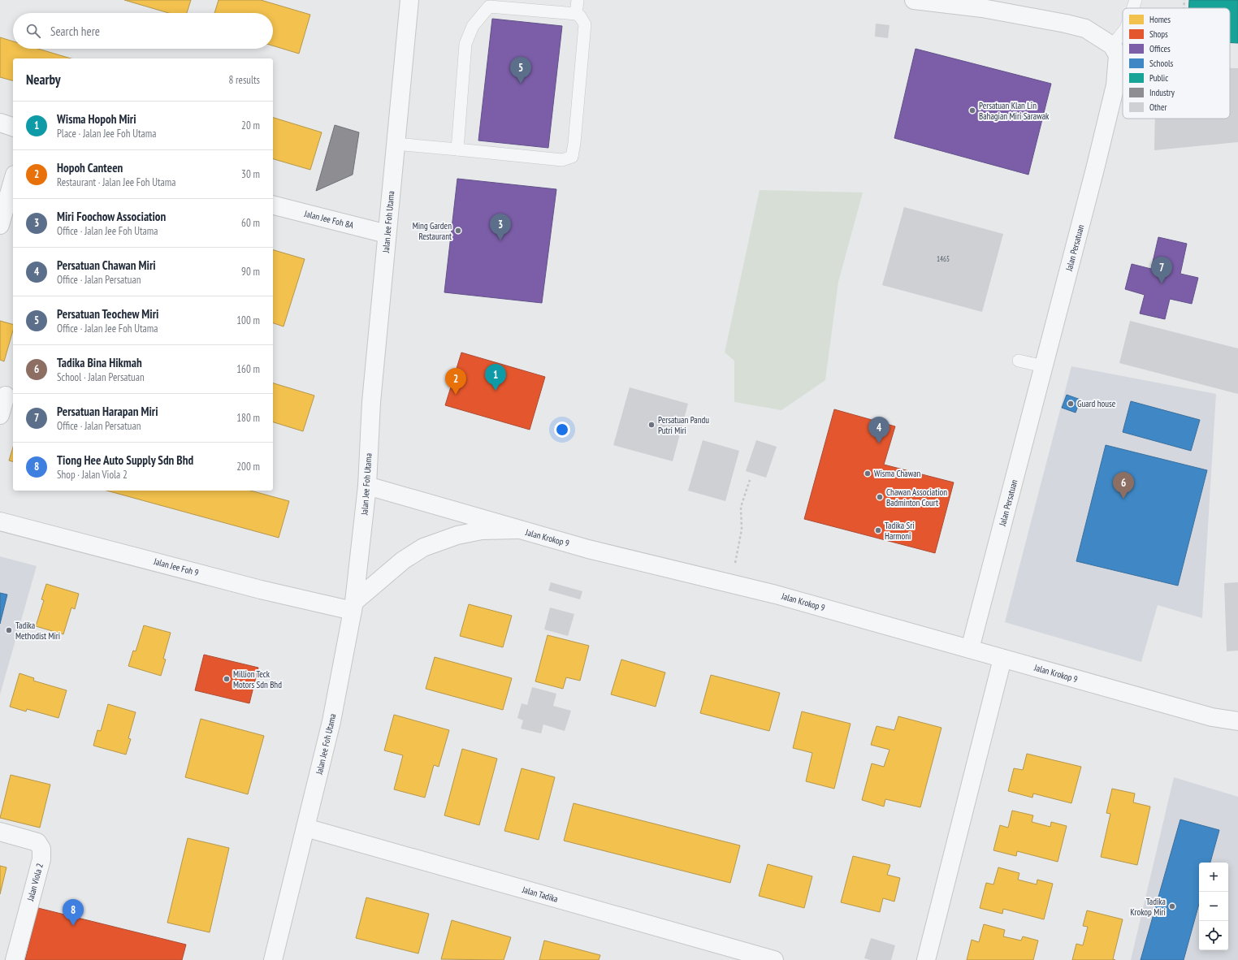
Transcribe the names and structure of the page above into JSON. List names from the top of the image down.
{
  "streets": {
    "street": [
      "Jalan Jee Foh 8A",
      "Jalan Jee Foh Utama",
      "Jalan Persatuan",
      "Jalan Krokop 9",
      "Jalan Jee Foh 9",
      "Jalan Viola 2",
      "Jalan Tadika"
    ]
  },
  "crossings": [
    ["Jalan Jee Foh 8A", "Jalan Jee Foh Utama"],
    ["Jalan Jee Foh Utama", "Jalan Krokop 9"],
    ["Jalan Jee Foh Utama", "Jalan Jee Foh 9"],
    ["Jalan Jee Foh Utama", "Jalan Tadika"],
    ["Jalan Persatuan", "Jalan Krokop 9"]
  ],
  "places": [
    "Persatuan Klan Lin Bahagian Miri Sarawak",
    "Ming Garden Restaurant",
    "Guard house",
    "Persatuan Pandu Putri Miri",
    "Wisma Chawan",
    "Chawan Association Badminton Court",
    "Tadika Sri Harmoni",
    "Tadika Methodist Miri",
    "Million Teck Motors Sdn Bhd",
    "Tadika Krokop Miri"
  ],
  "house_numbers": ["1465"],
  "legend": [
    "Homes",
    "Shops",
    "Offices",
    "Schools",
    "Public",
    "Industry",
    "Other"
  ],
  "page": {
    "search": "Search here",
    "pins": [
      "5",
      "3",
      "7",
      "1",
      "2",
      "4",
      "6",
      "8"
    ],
    "heading": ["Nearby", "8 results"],
    "list": [
      {
        "mark": "1",
        "name": "Wisma Hopoh Miri",
        "note": "Place · Jalan Jee Foh Utama",
        "value": "20 m"
      },
      {
        "mark": "2",
        "name": "Hopoh Canteen",
        "note": "Restaurant · Jalan Jee Foh Utama",
        "value": "30 m"
      },
      {
        "mark": "3",
        "name": "Miri Foochow Association",
        "note": "Office · Jalan Jee Foh Utama",
        "value": "60 m"
      },
      {
        "mark": "4",
        "name": "Persatuan Chawan Miri",
        "note": "Office · Jalan Persatuan",
        "value": "90 m"
      },
      {
        "mark": "5",
        "name": "Persatuan Teochew Miri",
        "note": "Office · Jalan Jee Foh Utama",
        "value": "100 m"
      },
      {
        "mark": "6",
        "name": "Tadika Bina Hikmah",
        "note": "School · Jalan Persatuan",
        "value": "160 m"
      },
      {
        "mark": "7",
        "name": "Persatuan Harapan Miri",
        "note": "Office · Jalan Persatuan",
        "value": "180 m"
      },
      {
        "mark": "8",
        "name": "Tiong Hee Auto Supply Sdn Bhd",
        "note": "Shop · Jalan Viola 2",
        "value": "200 m"
      }
    ],
    "map_buttons": ["+", "−"]
  }
}
